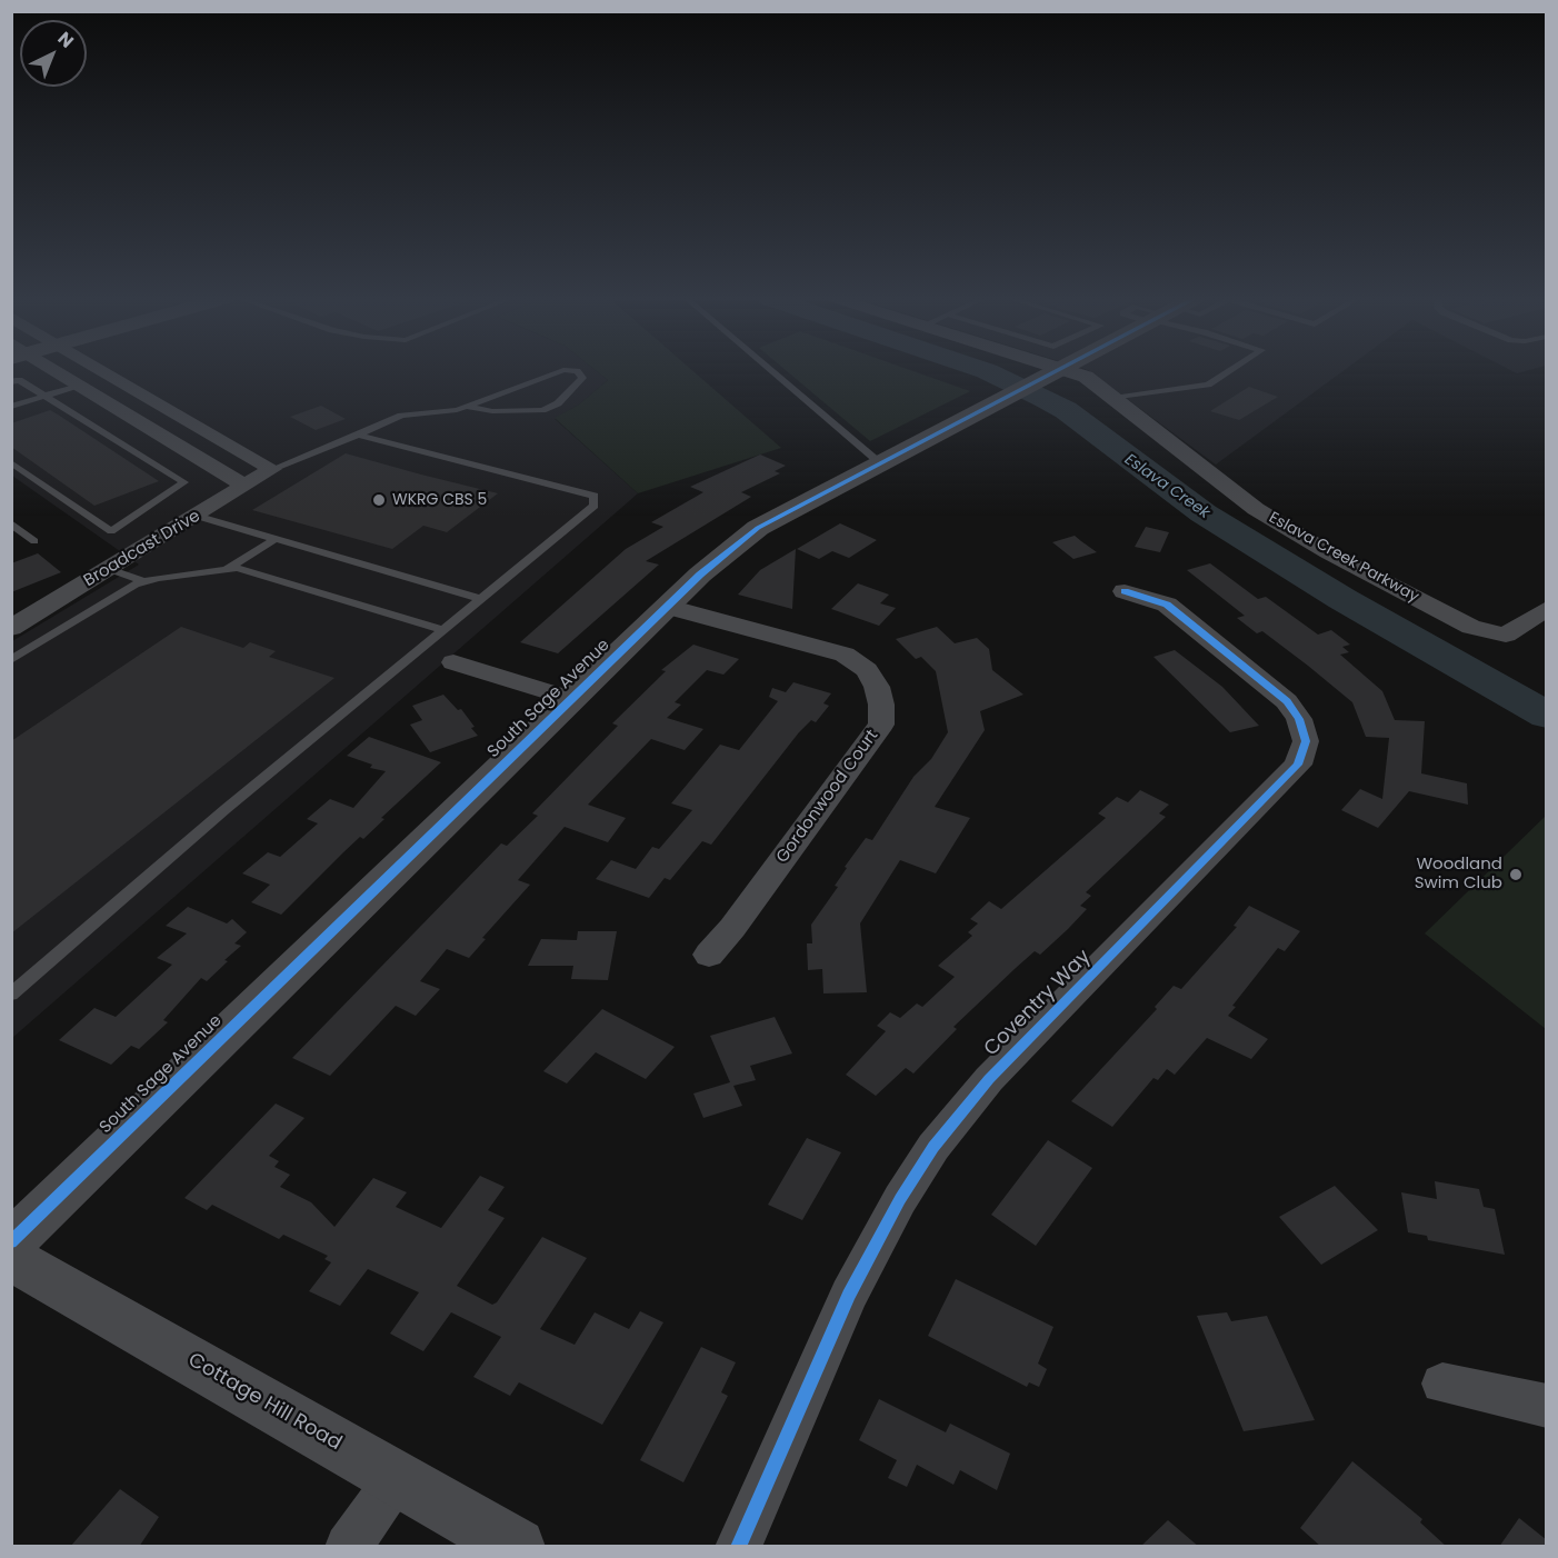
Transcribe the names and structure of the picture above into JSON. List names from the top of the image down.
{
  "streets": {
    "street": [
      "Broadcast Drive",
      "Eslava Creek Parkway",
      "South Sage Avenue",
      "Gordonwood Court",
      "Coventry Way",
      "Cottage Hill Road"
    ]
  },
  "crossings": [
    ["South Sage Avenue", "Gordonwood Court"]
  ],
  "water": ["Eslava Creek"],
  "places": ["WKRG CBS 5", "Woodland Swim Club"],
  "north": "top right"
}
